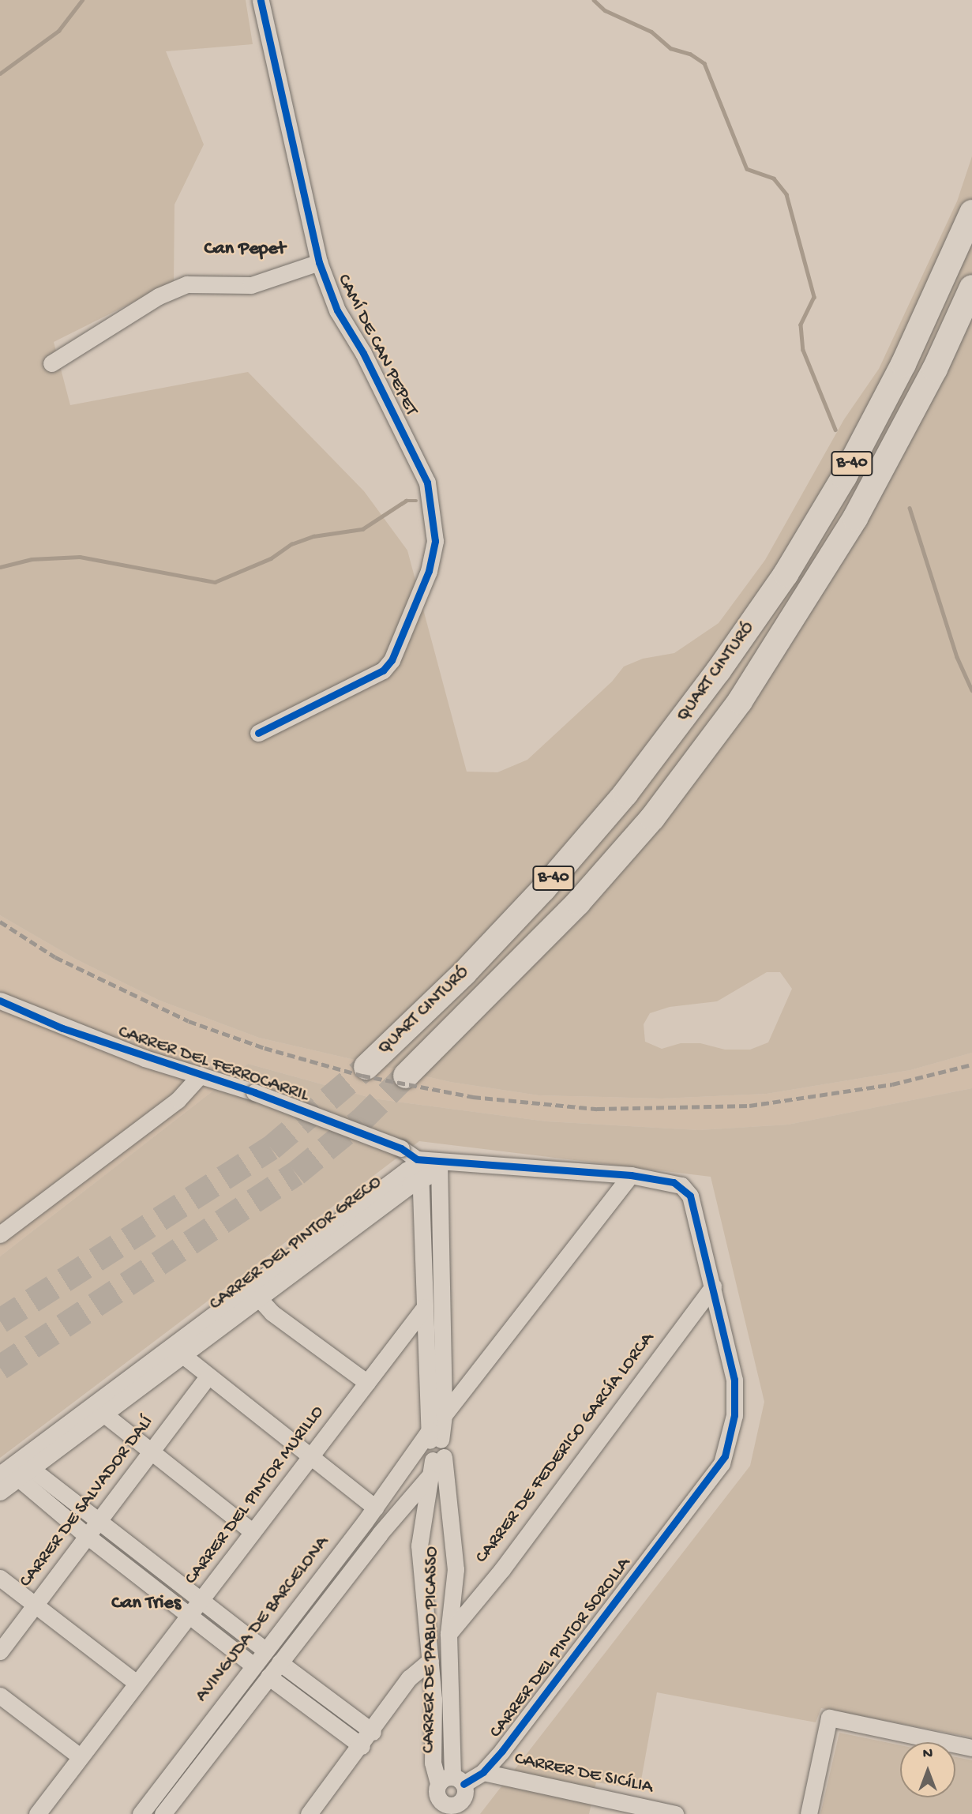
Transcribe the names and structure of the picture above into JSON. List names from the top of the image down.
{
  "streets": {
    "highway": ["B-40", "QUART CINTURÓ"],
    "street": [
      "CAMÍ DE CAN PEPET",
      "CARRER DEL FERROCARRIL",
      "CARRER DEL PINTOR GRECO",
      "CARRER DE FEDERICO GARCÍA LORCA",
      "CARRER DEL PINTOR MURILLO",
      "CARRER DE SALVADOR DALÍ",
      "AVINGUDA DE BARCELONA",
      "CARRER DEL PINTOR SOROLLA",
      "CARRER DE PABLO PICASSO",
      "CARRER DE SICÍLIA"
    ]
  },
  "crossings": [
    ["CARRER DEL FERROCARRIL", "CARRER DEL PINTOR GRECO"],
    ["CARRER DEL FERROCARRIL", "CARRER DE PABLO PICASSO"],
    ["CARRER DEL PINTOR GRECO", "CARRER DE PABLO PICASSO"],
    ["CARRER DE FEDERICO GARCÍA LORCA", "CARRER DEL PINTOR SOROLLA"],
    ["CARRER DE FEDERICO GARCÍA LORCA", "CARRER DE PABLO PICASSO"],
    ["CARRER DEL PINTOR MURILLO", "CARRER DE PABLO PICASSO"],
    ["AVINGUDA DE BARCELONA", "CARRER DE PABLO PICASSO"],
    ["CARRER DEL PINTOR SOROLLA", "CARRER DE PABLO PICASSO"],
    ["CARRER DEL PINTOR SOROLLA", "CARRER DE SICÍLIA"]
  ],
  "districts": ["Can Pepet", "Can Tries"],
  "north": "top"
}
